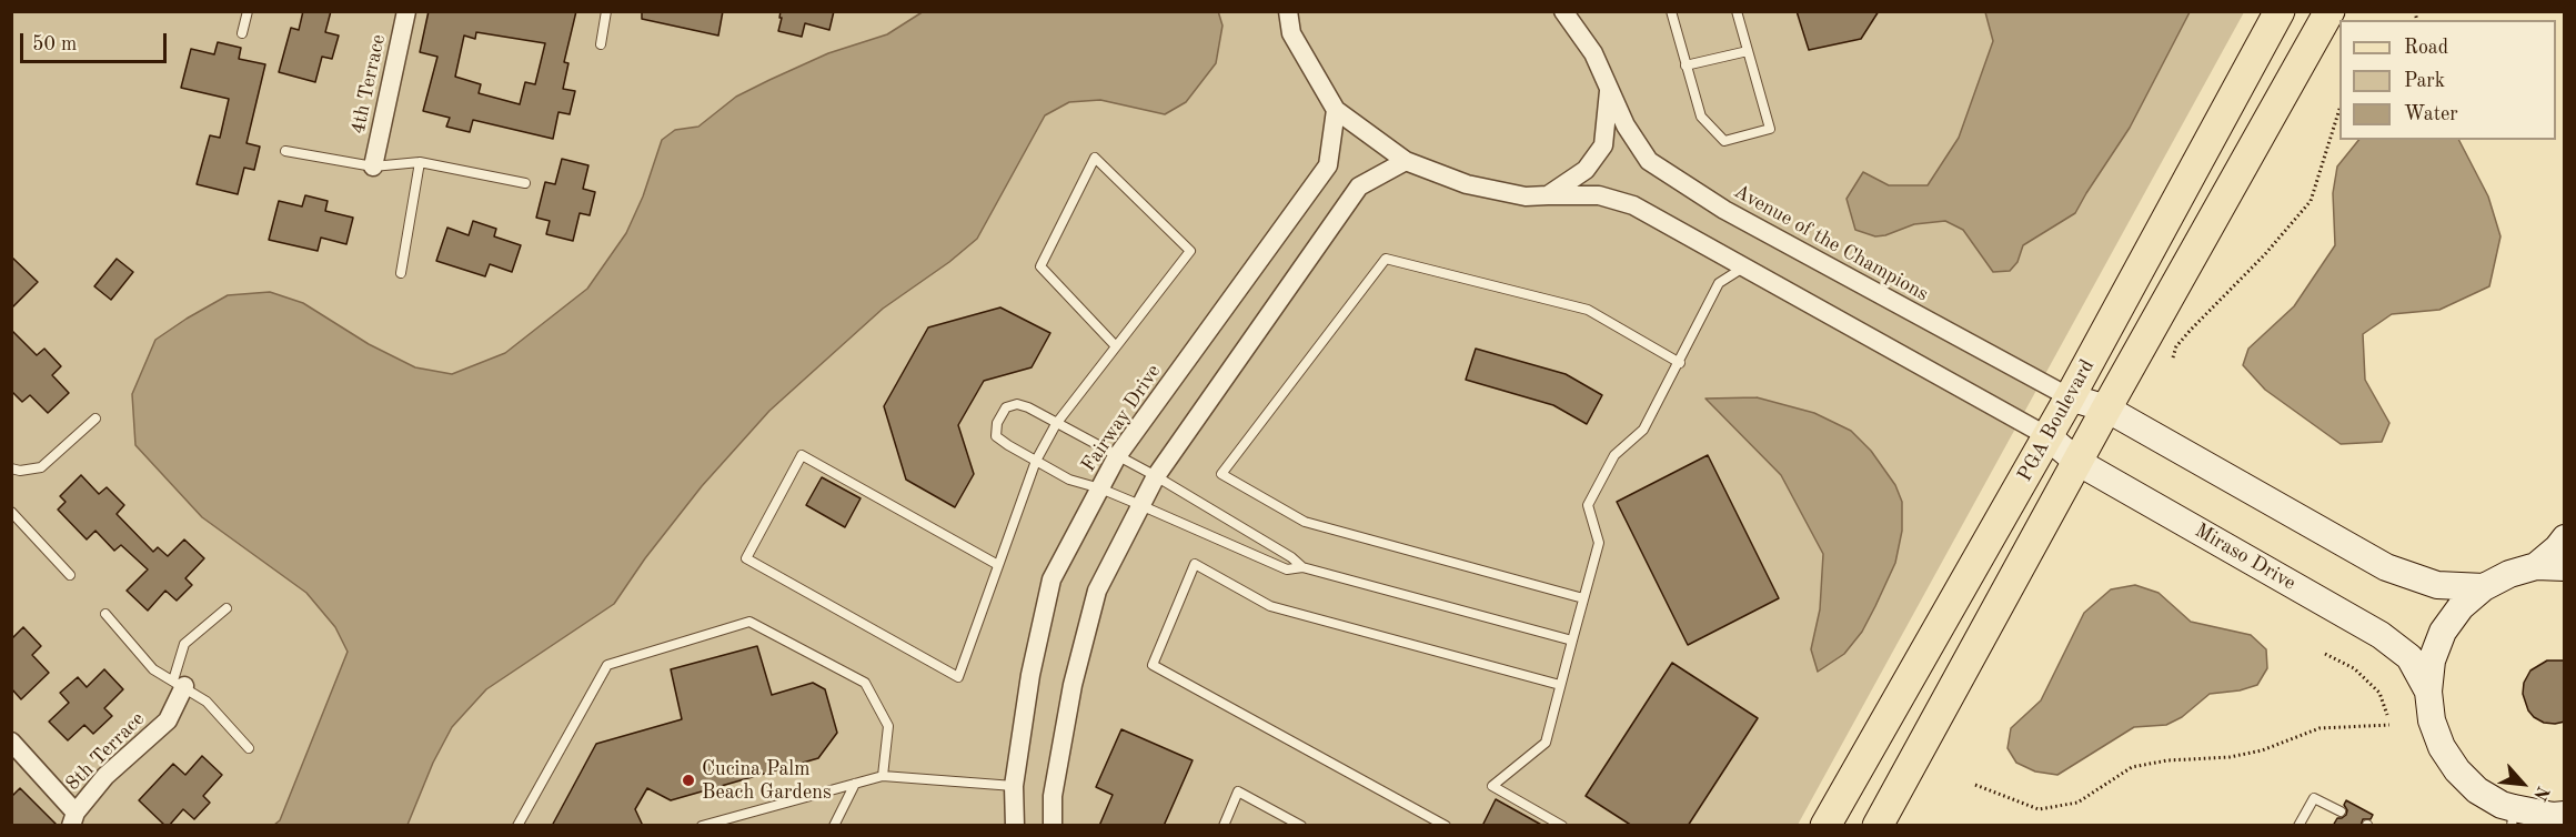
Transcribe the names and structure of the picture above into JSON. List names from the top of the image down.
{
  "streets": {
    "main road": ["PGA Boulevard"],
    "street": [
      "4th Terrace",
      "Avenue of the Champions",
      "Fairway Drive",
      "Miraso Drive",
      "8th Terrace"
    ]
  },
  "crossings": [
    ["Avenue of the Champions", "PGA Boulevard"],
    ["PGA Boulevard", "Miraso Drive"]
  ],
  "places": ["Cucina Palm Beach Gardens"],
  "legend": ["Road", "Park", "Water"],
  "scale_bar": "50 m",
  "north": "bottom right"
}
